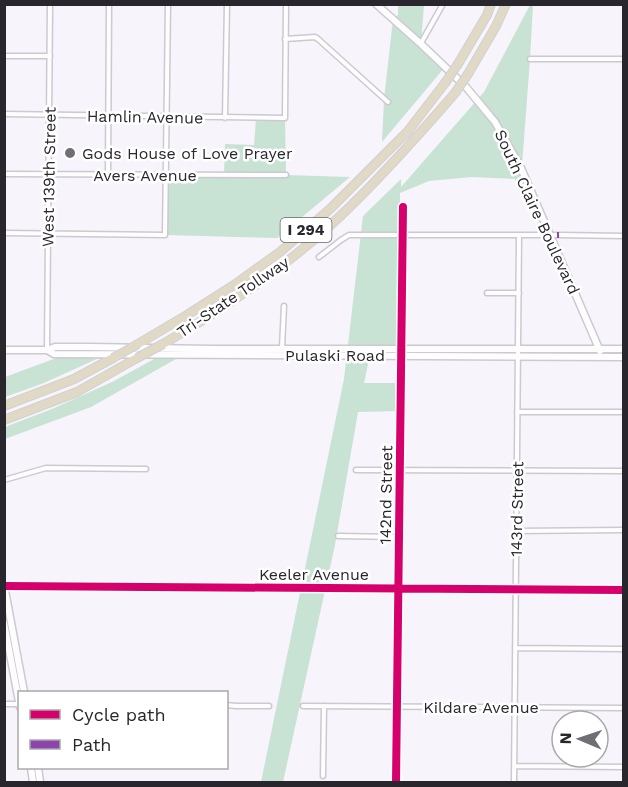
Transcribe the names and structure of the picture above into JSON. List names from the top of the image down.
{
  "streets": {
    "highway": ["I 294", "Tri-State Tollway"],
    "main road": ["South Claire Boulevard", "Pulaski Road"],
    "street": [
      "Hamlin Avenue",
      "Avers Avenue",
      "West 139th Street",
      "142nd Street",
      "143rd Street",
      "Keeler Avenue",
      "Kildare Avenue"
    ]
  },
  "crossings": [
    ["Hamlin Avenue", "West 139th Street"],
    ["Avers Avenue", "West 139th Street"],
    ["West 139th Street", "Pulaski Road"],
    ["South Claire Boulevard", "Pulaski Road"],
    ["Pulaski Road", "142nd Street"],
    ["Pulaski Road", "143rd Street"],
    ["142nd Street", "Keeler Avenue"],
    ["142nd Street", "Kildare Avenue"],
    ["143rd Street", "Keeler Avenue"],
    ["143rd Street", "Kildare Avenue"]
  ],
  "places": ["Gods House of Love Prayer"],
  "legend": ["Cycle path", "Path"],
  "north": "left"
}
